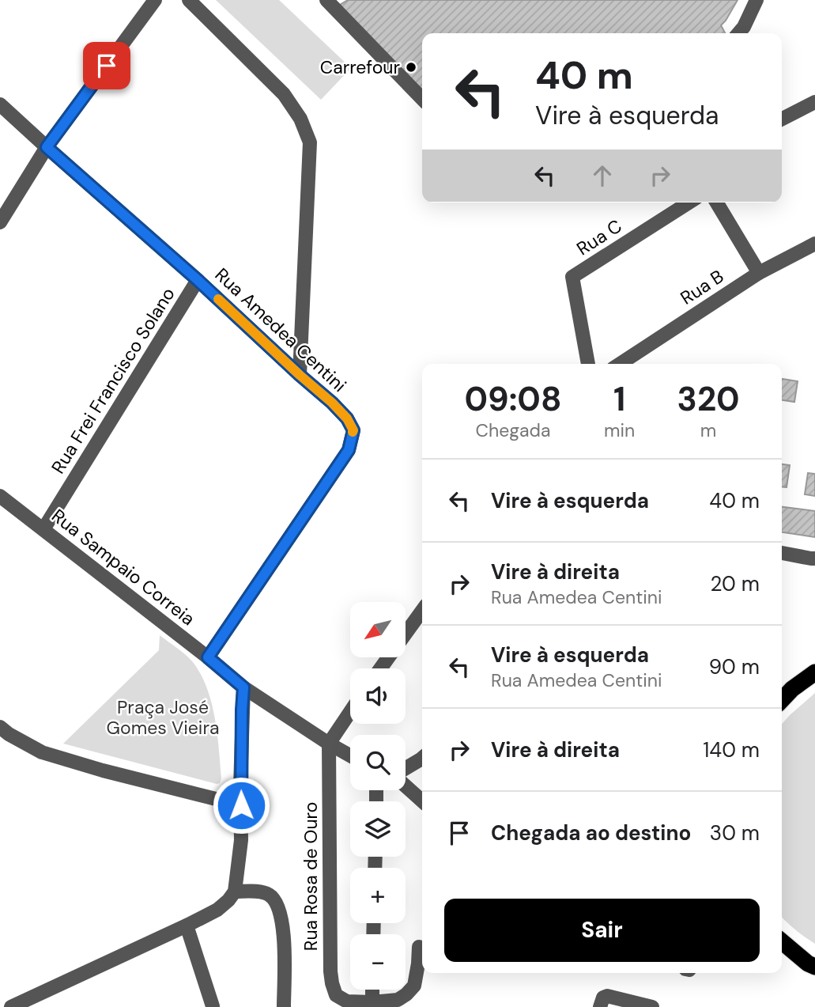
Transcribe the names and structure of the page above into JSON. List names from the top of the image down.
{
  "streets": {
    "street": [
      "Rua C",
      "Rua B",
      "Rua Amedea Centini",
      "Rua Frei Francisco Solano",
      "Rua Sampaio Correia",
      "Rua Rosa de Ouro"
    ]
  },
  "crossings": [
    ["Rua Amedea Centini", "Rua Frei Francisco Solano"],
    ["Rua Amedea Centini", "Rua Sampaio Correia"],
    ["Rua Frei Francisco Solano", "Rua Sampaio Correia"],
    ["Rua Sampaio Correia", "Rua Rosa de Ouro"]
  ],
  "parks": ["Praça José Gomes Vieira"],
  "places": ["Carrefour"],
  "north": "bottom left",
  "page": {
    "turn": ["40 m", "Vire à esquerda"],
    "eta": [
      "09:08",
      "Chegada",
      "1",
      "min",
      "320",
      "m"
    ],
    "list": [
      {
        "name": "Vire à esquerda",
        "value": "40 m"
      },
      {
        "name": "Vire à direita",
        "note": "Rua Amedea Centini",
        "value": "20 m"
      },
      {
        "name": "Vire à esquerda",
        "note": "Rua Amedea Centini",
        "value": "90 m"
      },
      {
        "name": "Vire à direita",
        "value": "140 m"
      },
      {
        "name": "Chegada ao destino",
        "value": "30 m"
      }
    ],
    "map_buttons": ["+", "−"],
    "buttons": "Sair"
  }
}
